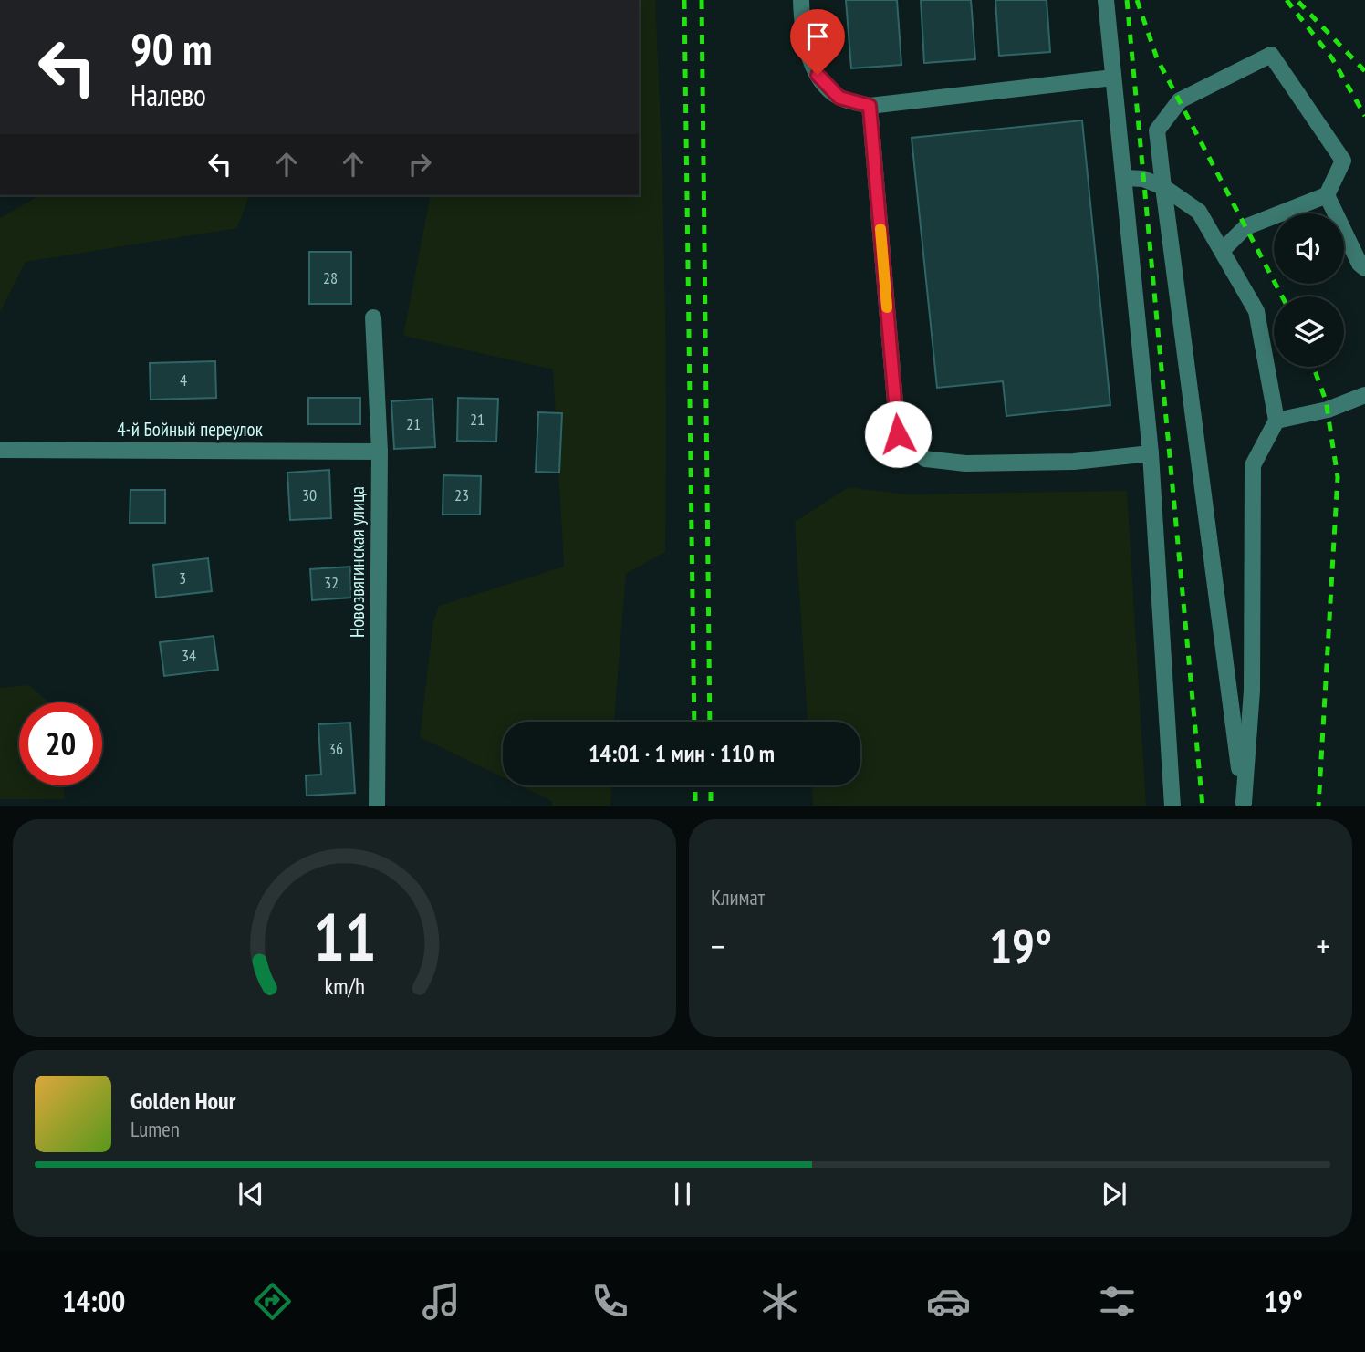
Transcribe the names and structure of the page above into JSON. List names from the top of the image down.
{
  "streets": {
    "street": ["4-й Бойный переулок", "Новозвягинская улица"]
  },
  "crossings": [
    ["4-й Бойный переулок", "Новозвягинская улица"]
  ],
  "house_numbers": [
    "28",
    "4",
    "21",
    "21",
    "30",
    "23",
    "3",
    "32",
    "34",
    "36"
  ],
  "page": {
    "turn": ["90 m", "Налево"],
    "limit": "20",
    "trip": "14:01 · 1 мин · 110 m",
    "tile": "Климат",
    "heat": ["−", "19°", "+"],
    "song": ["Golden Hour", "Lumen"],
    "tabs": ["14:00", "19°"],
    "gauge": ["11", "km/h"]
  }
}
